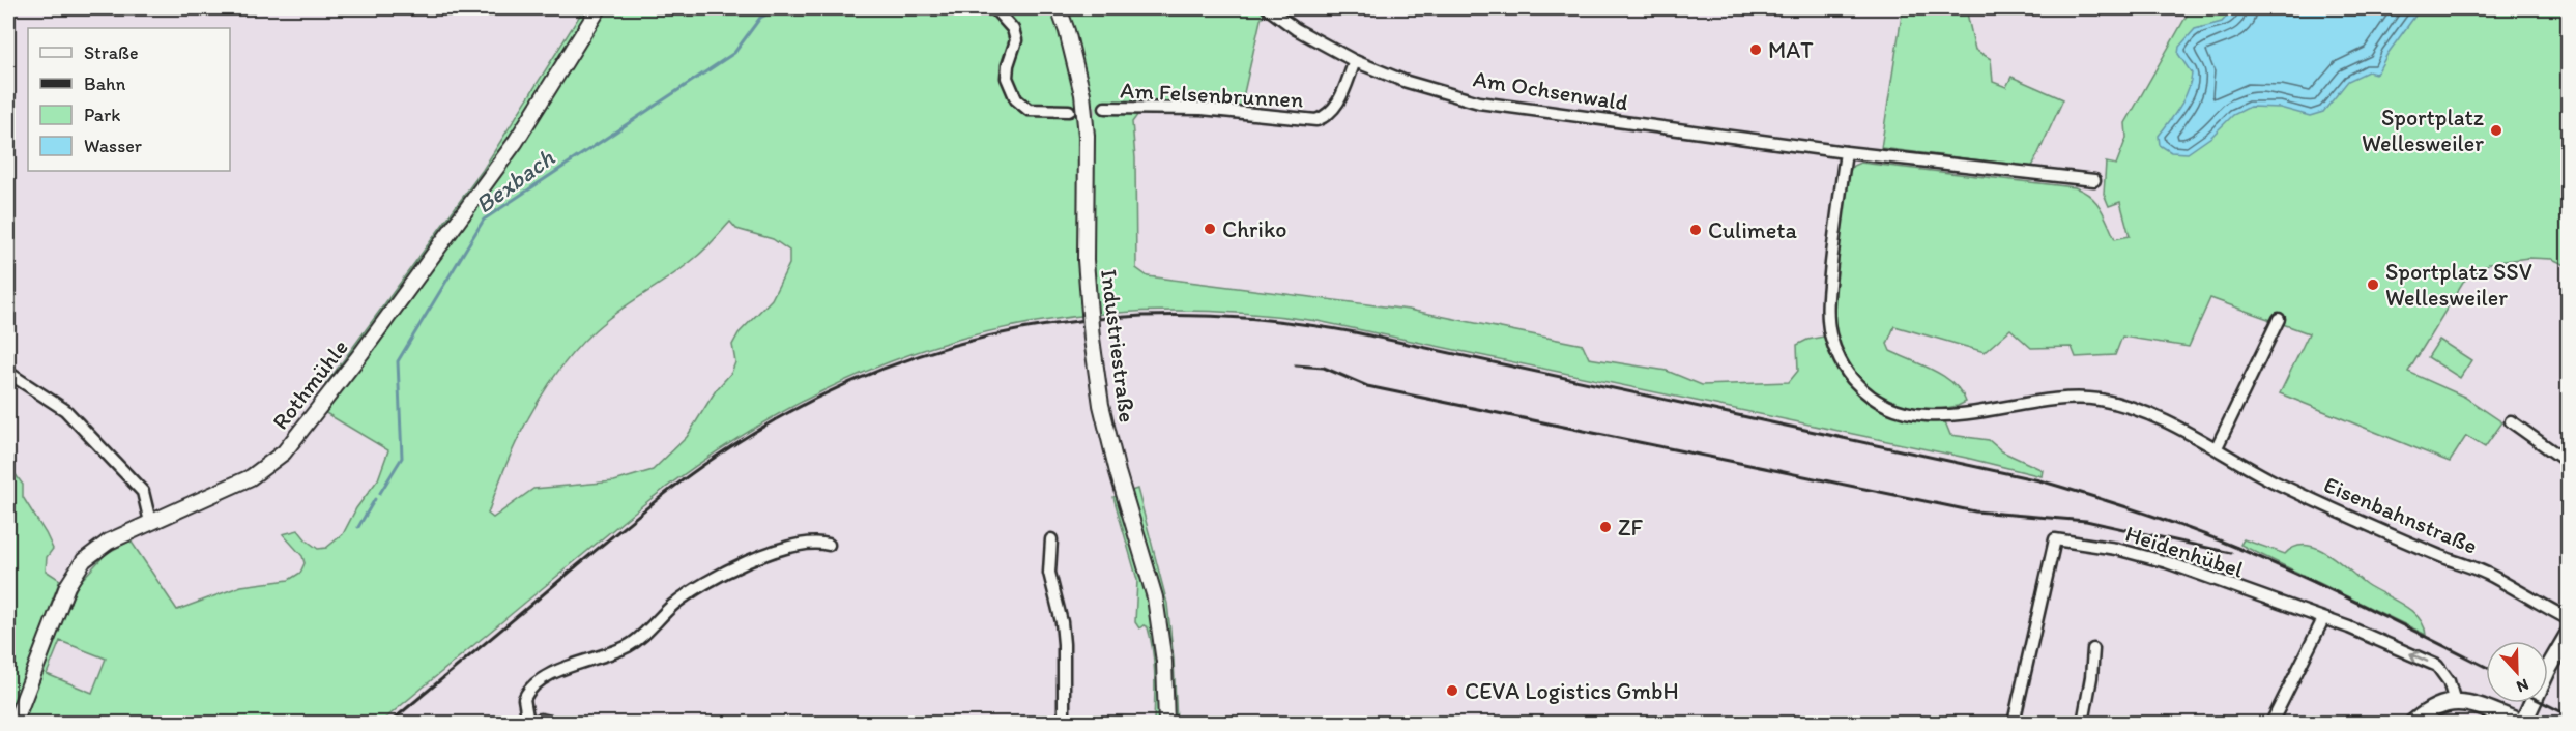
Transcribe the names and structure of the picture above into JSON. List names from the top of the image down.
{
  "streets": {
    "street": [
      "Am Ochsenwald",
      "Am Felsenbrunnen",
      "Industriestraße",
      "Rothmühle",
      "Eisenbahnstraße",
      "Heidenhübel"
    ]
  },
  "crossings": [
    ["Am Ochsenwald", "Am Felsenbrunnen"],
    ["Am Ochsenwald", "Eisenbahnstraße"]
  ],
  "water": ["Bexbach"],
  "places": [
    "MAT",
    "Sportplatz Wellesweiler",
    "Chriko",
    "Culimeta",
    "Sportplatz SSV Wellesweiler",
    "ZF",
    "CEVA Logistics GmbH"
  ],
  "legend": [
    "Straße",
    "Bahn",
    "Park",
    "Wasser"
  ],
  "north": "bottom"
}
